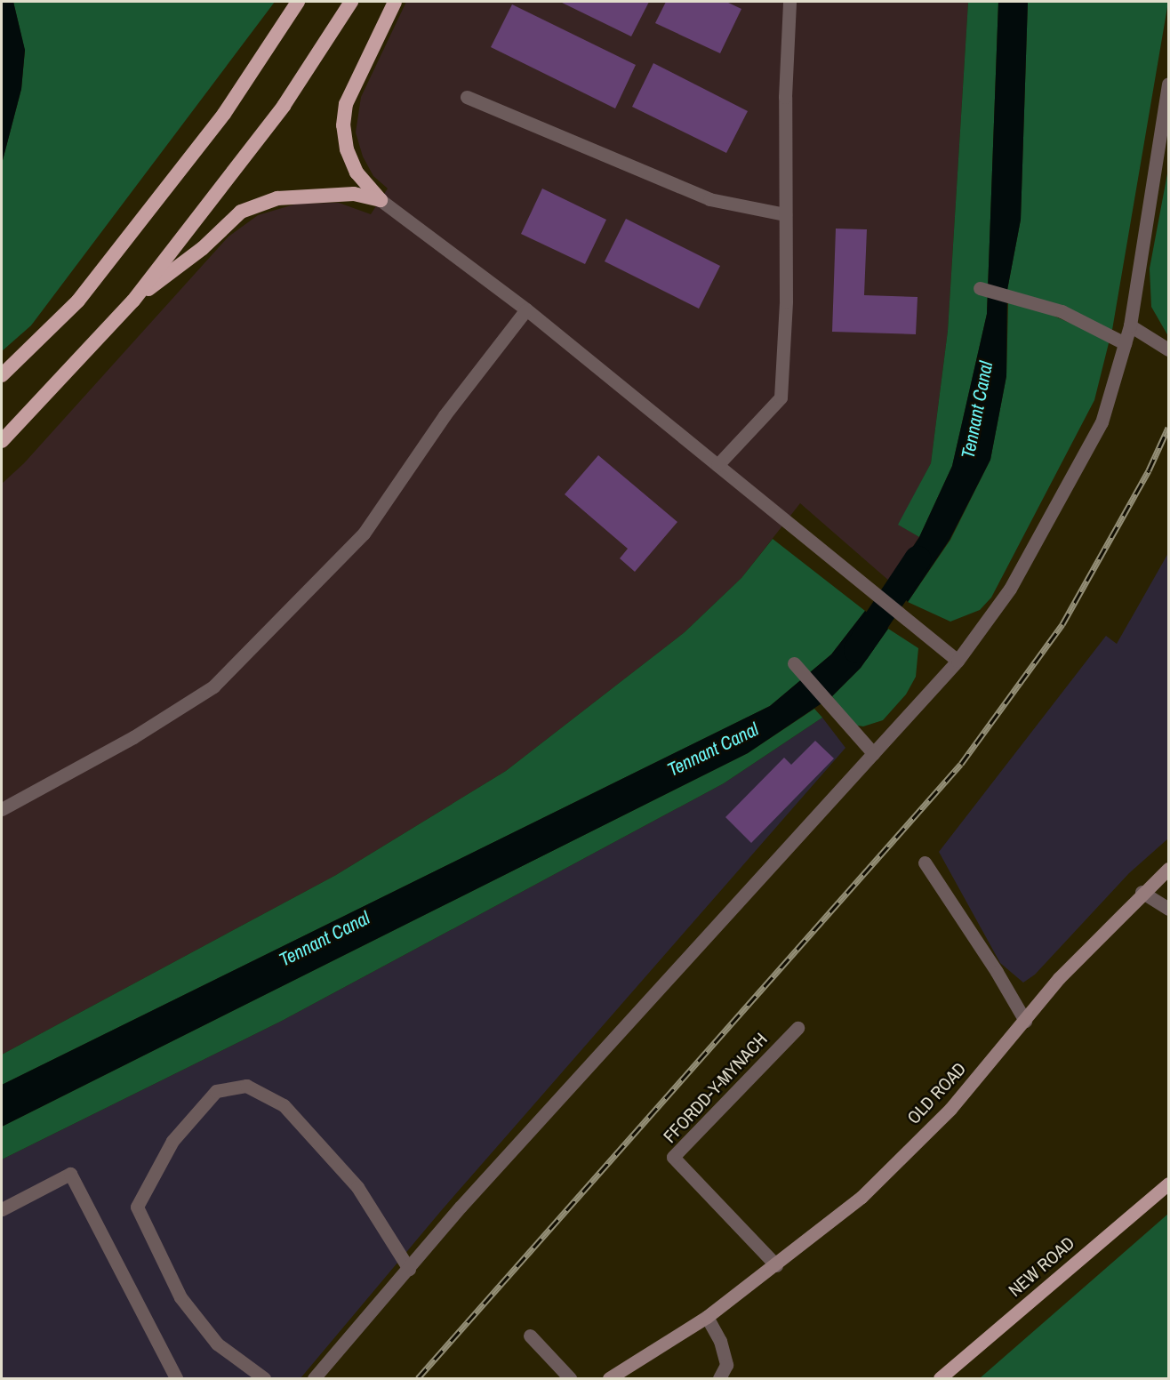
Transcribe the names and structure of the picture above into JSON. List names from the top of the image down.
{
  "streets": {
    "main road": ["OLD ROAD", "NEW ROAD"],
    "street": ["FFORDD-Y-MYNACH"]
  },
  "crossings": [
    ["FFORDD-Y-MYNACH", "OLD ROAD"]
  ],
  "water": ["Tennant Canal"]
}
